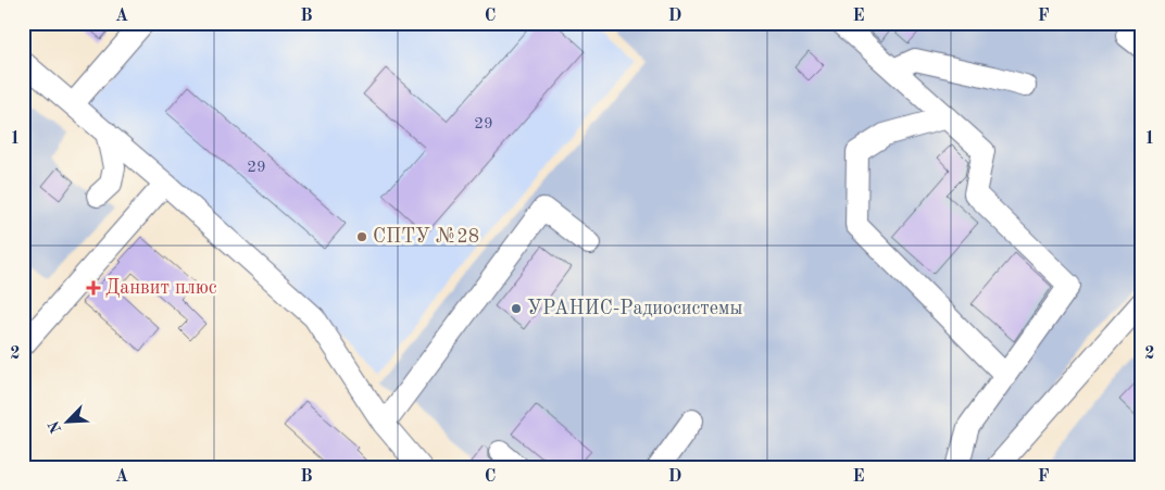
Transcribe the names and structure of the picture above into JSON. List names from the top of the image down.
{
  "places": {
    "other": ["СПТУ №28", "УРАНИС-Радиосистемы"],
    "health": ["Данвит плюс"]
  },
  "house_numbers": ["29", "29"],
  "north": "bottom left",
  "grid": {
    "columns": [
      "A",
      "B",
      "C",
      "D",
      "E",
      "F"
    ],
    "rows": ["1", "2"]
  }
}
